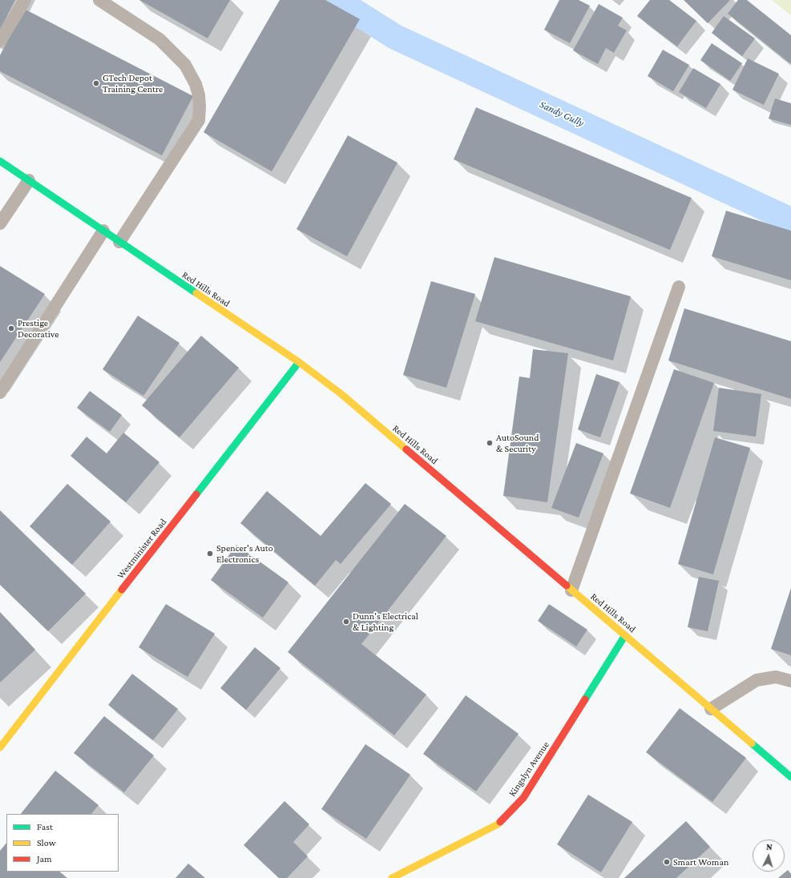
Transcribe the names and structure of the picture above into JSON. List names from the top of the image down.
{
  "streets": {
    "main road": ["Red Hills Road", "Westminister Road", "Kingslyn Avenue"]
  },
  "crossings": [
    ["Red Hills Road", "Westminister Road"],
    ["Red Hills Road", "Kingslyn Avenue"]
  ],
  "water": ["Sandy Gully"],
  "places": [
    "GTech Depot Training Centre",
    "Prestige Decorative",
    "AutoSound & Security",
    "Spencer's Auto Electronics",
    "Dunn's Electrical & Lighting",
    "Smart Woman"
  ],
  "legend": ["Fast", "Slow", "Jam"],
  "north": "top"
}
